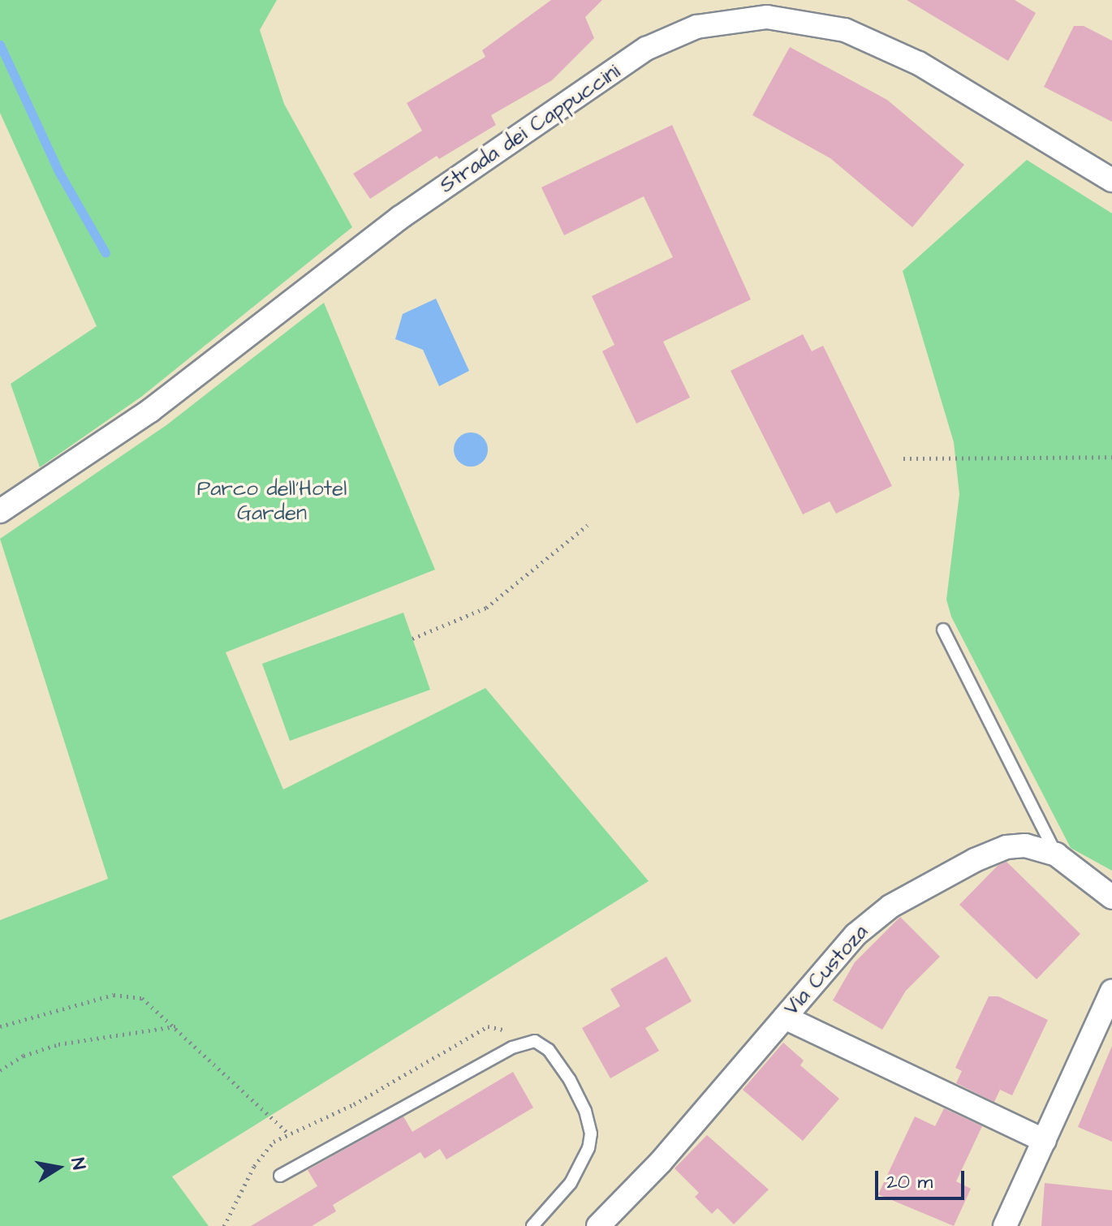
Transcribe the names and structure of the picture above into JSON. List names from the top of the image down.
{
  "streets": {
    "street": ["Strada dei Cappuccini", "Via Custoza"]
  },
  "parks": ["Parco dell'Hotel Garden"],
  "scale_bar": "20 m",
  "north": "right"
}
